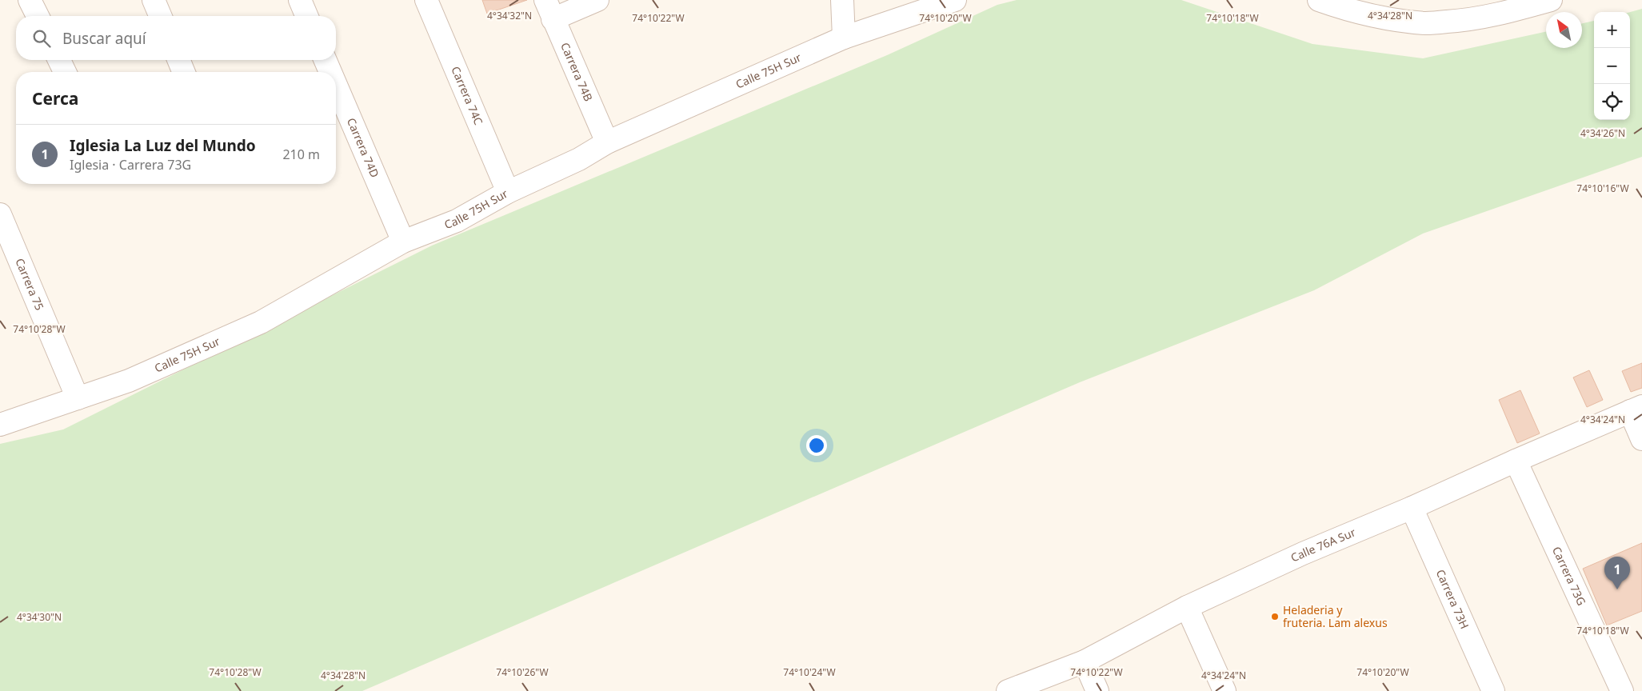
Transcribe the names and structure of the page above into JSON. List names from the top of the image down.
{
  "streets": {
    "street": [
      "Carrera 74B",
      "Calle 75H Sur",
      "Carrera 74C",
      "Carrera 74D",
      "Carrera 75",
      "Calle 76A Sur",
      "Carrera 73G",
      "Carrera 73H"
    ]
  },
  "crossings": [
    ["Carrera 74B", "Calle 75H Sur"],
    ["Calle 75H Sur", "Carrera 74C"],
    ["Calle 75H Sur", "Carrera 74D"],
    ["Calle 75H Sur", "Carrera 75"],
    ["Calle 76A Sur", "Carrera 73G"],
    ["Calle 76A Sur", "Carrera 73H"]
  ],
  "places": ["Heladeria y fruteria. Lam alexus"],
  "north": "top left",
  "page": {
    "map_buttons": ["+", "−"],
    "search": "Buscar aquí",
    "heading": "Cerca",
    "list": [
      {
        "mark": "1",
        "name": "Iglesia La Luz del Mundo",
        "note": "Iglesia · Carrera 73G",
        "value": "210 m"
      }
    ],
    "pins": "1"
  },
  "coordinates": [
    "4°34'32\"N",
    "4°34'28\"N",
    "74°10'22\"W",
    "74°10'20\"W",
    "74°10'18\"W",
    "4°34'26\"N",
    "74°10'16\"W",
    "74°10'28\"W",
    "4°34'24\"N",
    "4°34'30\"N",
    "74°10'26\"W",
    "74°10'24\"W"
  ]
}
